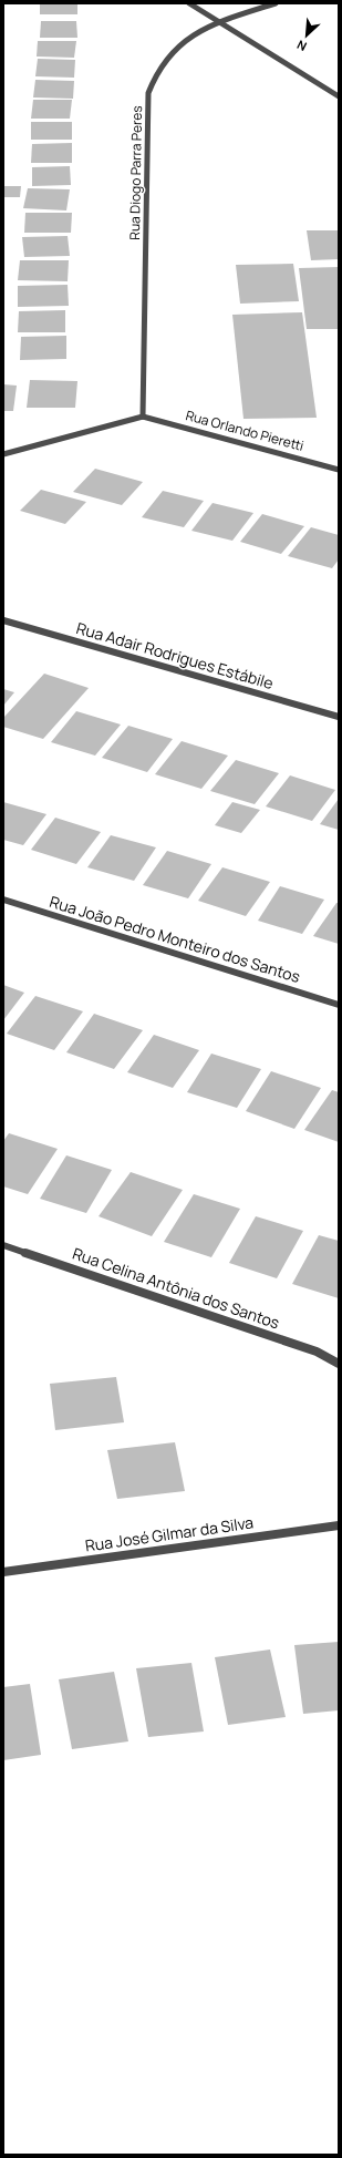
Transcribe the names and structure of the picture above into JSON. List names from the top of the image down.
{
  "streets": {
    "street": [
      "Rua Diogo Parra Peres",
      "Rua Orlando Pieretti",
      "Rua Adair Rodrigues Estábile",
      "Rua João Pedro Monteiro dos Santos",
      "Rua Celina Antônia dos Santos",
      "Rua José Gilmar da Silva"
    ]
  },
  "crossings": [
    ["Rua Diogo Parra Peres", "Rua Orlando Pieretti"]
  ],
  "north": "bottom left"
}
